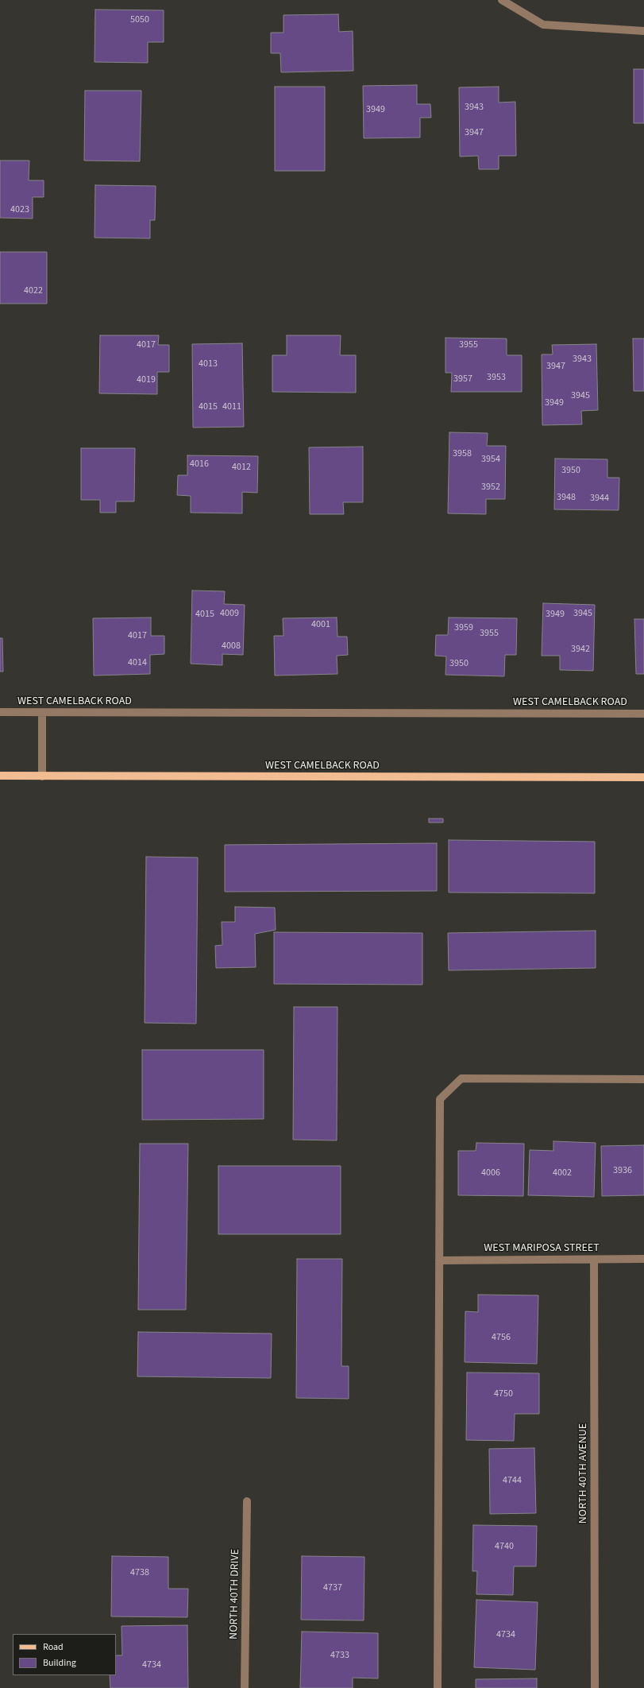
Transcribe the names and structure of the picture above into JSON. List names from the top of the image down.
{
  "streets": {
    "main road": ["WEST CAMELBACK ROAD"],
    "street": ["WEST MARIPOSA STREET", "NORTH 40TH AVENUE", "NORTH 40TH DRIVE"]
  },
  "crossings": [
    ["WEST MARIPOSA STREET", "NORTH 40TH AVENUE"]
  ],
  "house_numbers": [
    "5050",
    "3943",
    "3949",
    "3947",
    "4023",
    "4022",
    "4017",
    "3955",
    "3943",
    "4013",
    "3947",
    "3953",
    "3957",
    "4019",
    "3945",
    "3949",
    "4015",
    "4011",
    "3958",
    "3954",
    "4016",
    "4012",
    "3950",
    "3952",
    "3948",
    "3944",
    "4009",
    "3945",
    "4015",
    "3949",
    "4001",
    "3959",
    "3955",
    "4017",
    "4008",
    "3942",
    "4014",
    "3950",
    "3936",
    "4006",
    "4002",
    "4756",
    "4750",
    "4744",
    "4740",
    "4738",
    "4737",
    "4734",
    "4733",
    "4734"
  ],
  "legend": ["Road", "Building"]
}
